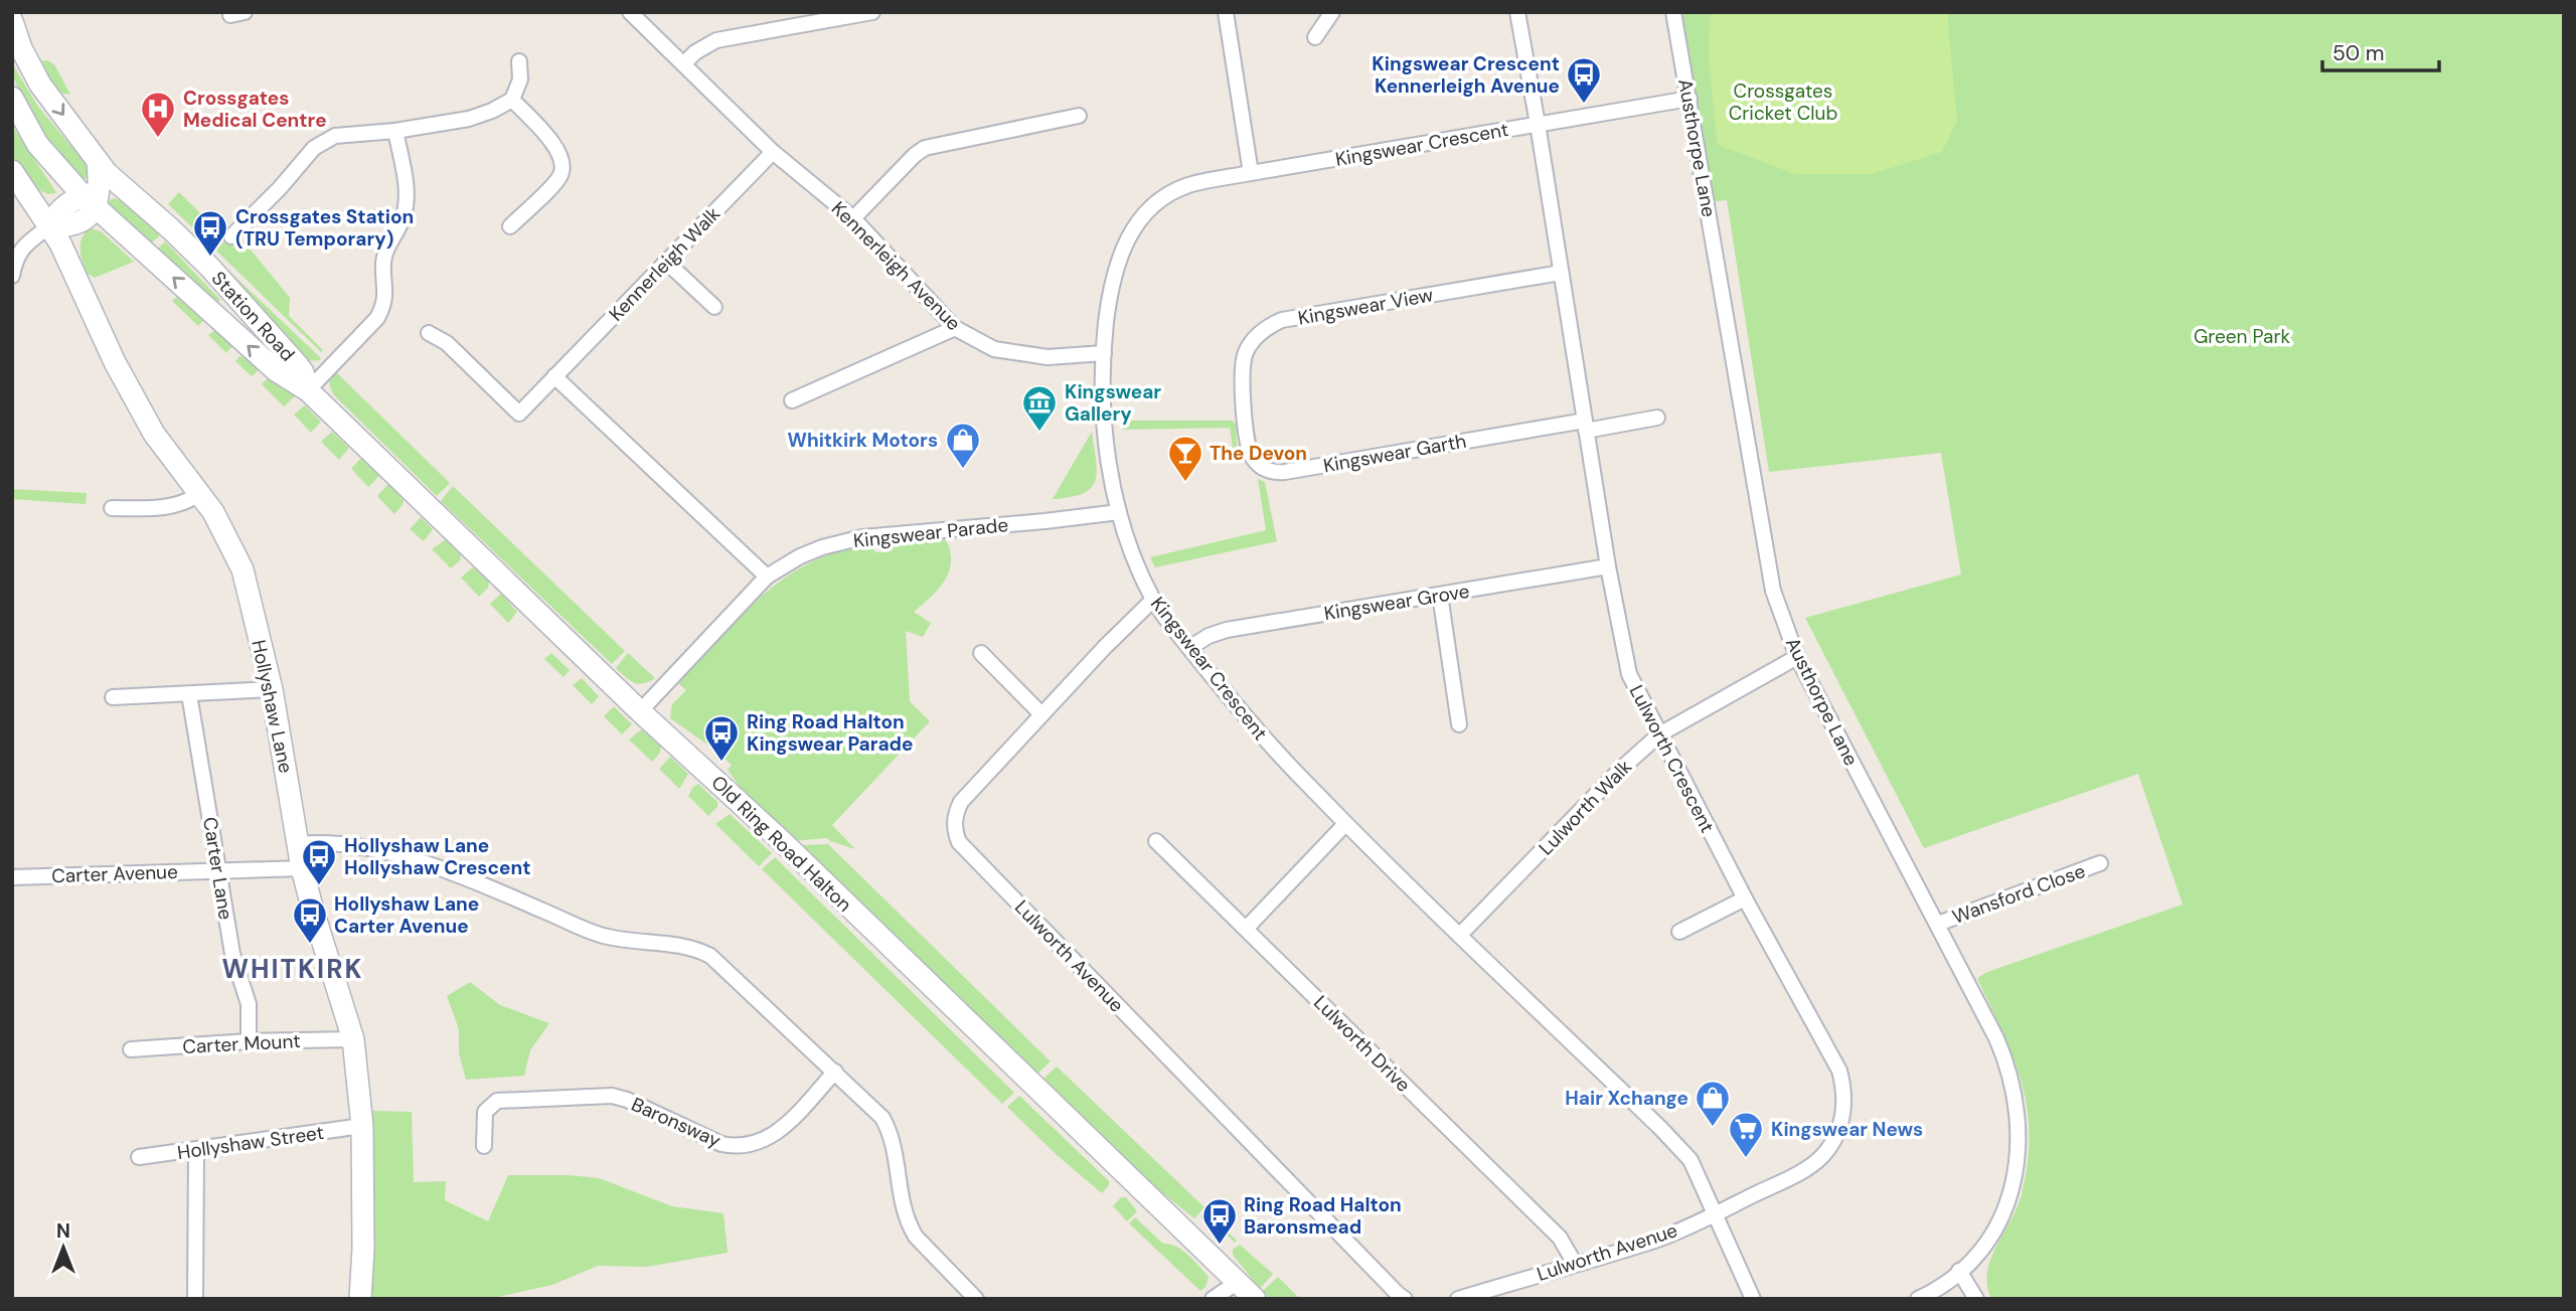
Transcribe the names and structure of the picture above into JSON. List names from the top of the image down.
{
  "streets": {
    "main road": ["Station Road", "Hollyshaw Lane", "Old Ring Road Halton"],
    "street": [
      "Kingswear Crescent",
      "Austhorpe Lane",
      "Kennerleigh Walk",
      "Kennerleigh Avenue",
      "Kingswear View",
      "Kingswear Garth",
      "Kingswear Parade",
      "Kingswear Grove",
      "Lulworth Crescent",
      "Lulworth Walk",
      "Carter Lane",
      "Carter Avenue",
      "Wansford Close",
      "Lulworth Avenue",
      "Carter Mount",
      "Lulworth Drive",
      "Baronsway",
      "Hollyshaw Street"
    ]
  },
  "crossings": [
    ["Kingswear Crescent", "Austhorpe Lane"],
    ["Kingswear Crescent", "Kennerleigh Avenue"],
    ["Kingswear Crescent", "Kingswear Parade"],
    ["Kingswear Crescent", "Kingswear Grove"],
    ["Kingswear Crescent", "Lulworth Crescent"],
    ["Kingswear Crescent", "Lulworth Walk"],
    ["Kingswear Crescent", "Lulworth Avenue"],
    ["Austhorpe Lane", "Lulworth Walk"],
    ["Austhorpe Lane", "Wansford Close"],
    ["Kennerleigh Walk", "Kennerleigh Avenue"],
    ["Kingswear View", "Kingswear Garth"],
    ["Kingswear View", "Lulworth Crescent"],
    ["Station Road", "Old Ring Road Halton"],
    ["Kingswear Garth", "Lulworth Crescent"],
    ["Kingswear Parade", "Old Ring Road Halton"],
    ["Kingswear Grove", "Lulworth Crescent"],
    ["Hollyshaw Lane", "Carter Avenue"],
    ["Hollyshaw Lane", "Carter Mount"],
    ["Hollyshaw Lane", "Hollyshaw Street"],
    ["Lulworth Crescent", "Lulworth Walk"],
    ["Lulworth Crescent", "Lulworth Avenue"],
    ["Carter Lane", "Carter Avenue"],
    ["Carter Lane", "Carter Mount"],
    ["Lulworth Avenue", "Lulworth Drive"]
  ],
  "districts": ["WHITKIRK"],
  "parks": ["Crossgates Cricket Club", "Green Park"],
  "places": {
    "bus stop": [
      "Kingswear Crescent Kennerleigh Avenue",
      "Crossgates Station (TRU Temporary)",
      "Ring Road Halton Kingswear Parade",
      "Hollyshaw Lane Hollyshaw Crescent",
      "Hollyshaw Lane Carter Avenue",
      "Ring Road Halton Baronsmead"
    ],
    "hospital": ["Crossgates Medical Centre"],
    "museum": ["Kingswear Gallery"],
    "shop": ["Whitkirk Motors", "Hair Xchange"],
    "bar": ["The Devon"],
    "supermarket": ["Kingswear News"]
  },
  "scale_bar": "50 m",
  "north": "top"
}
